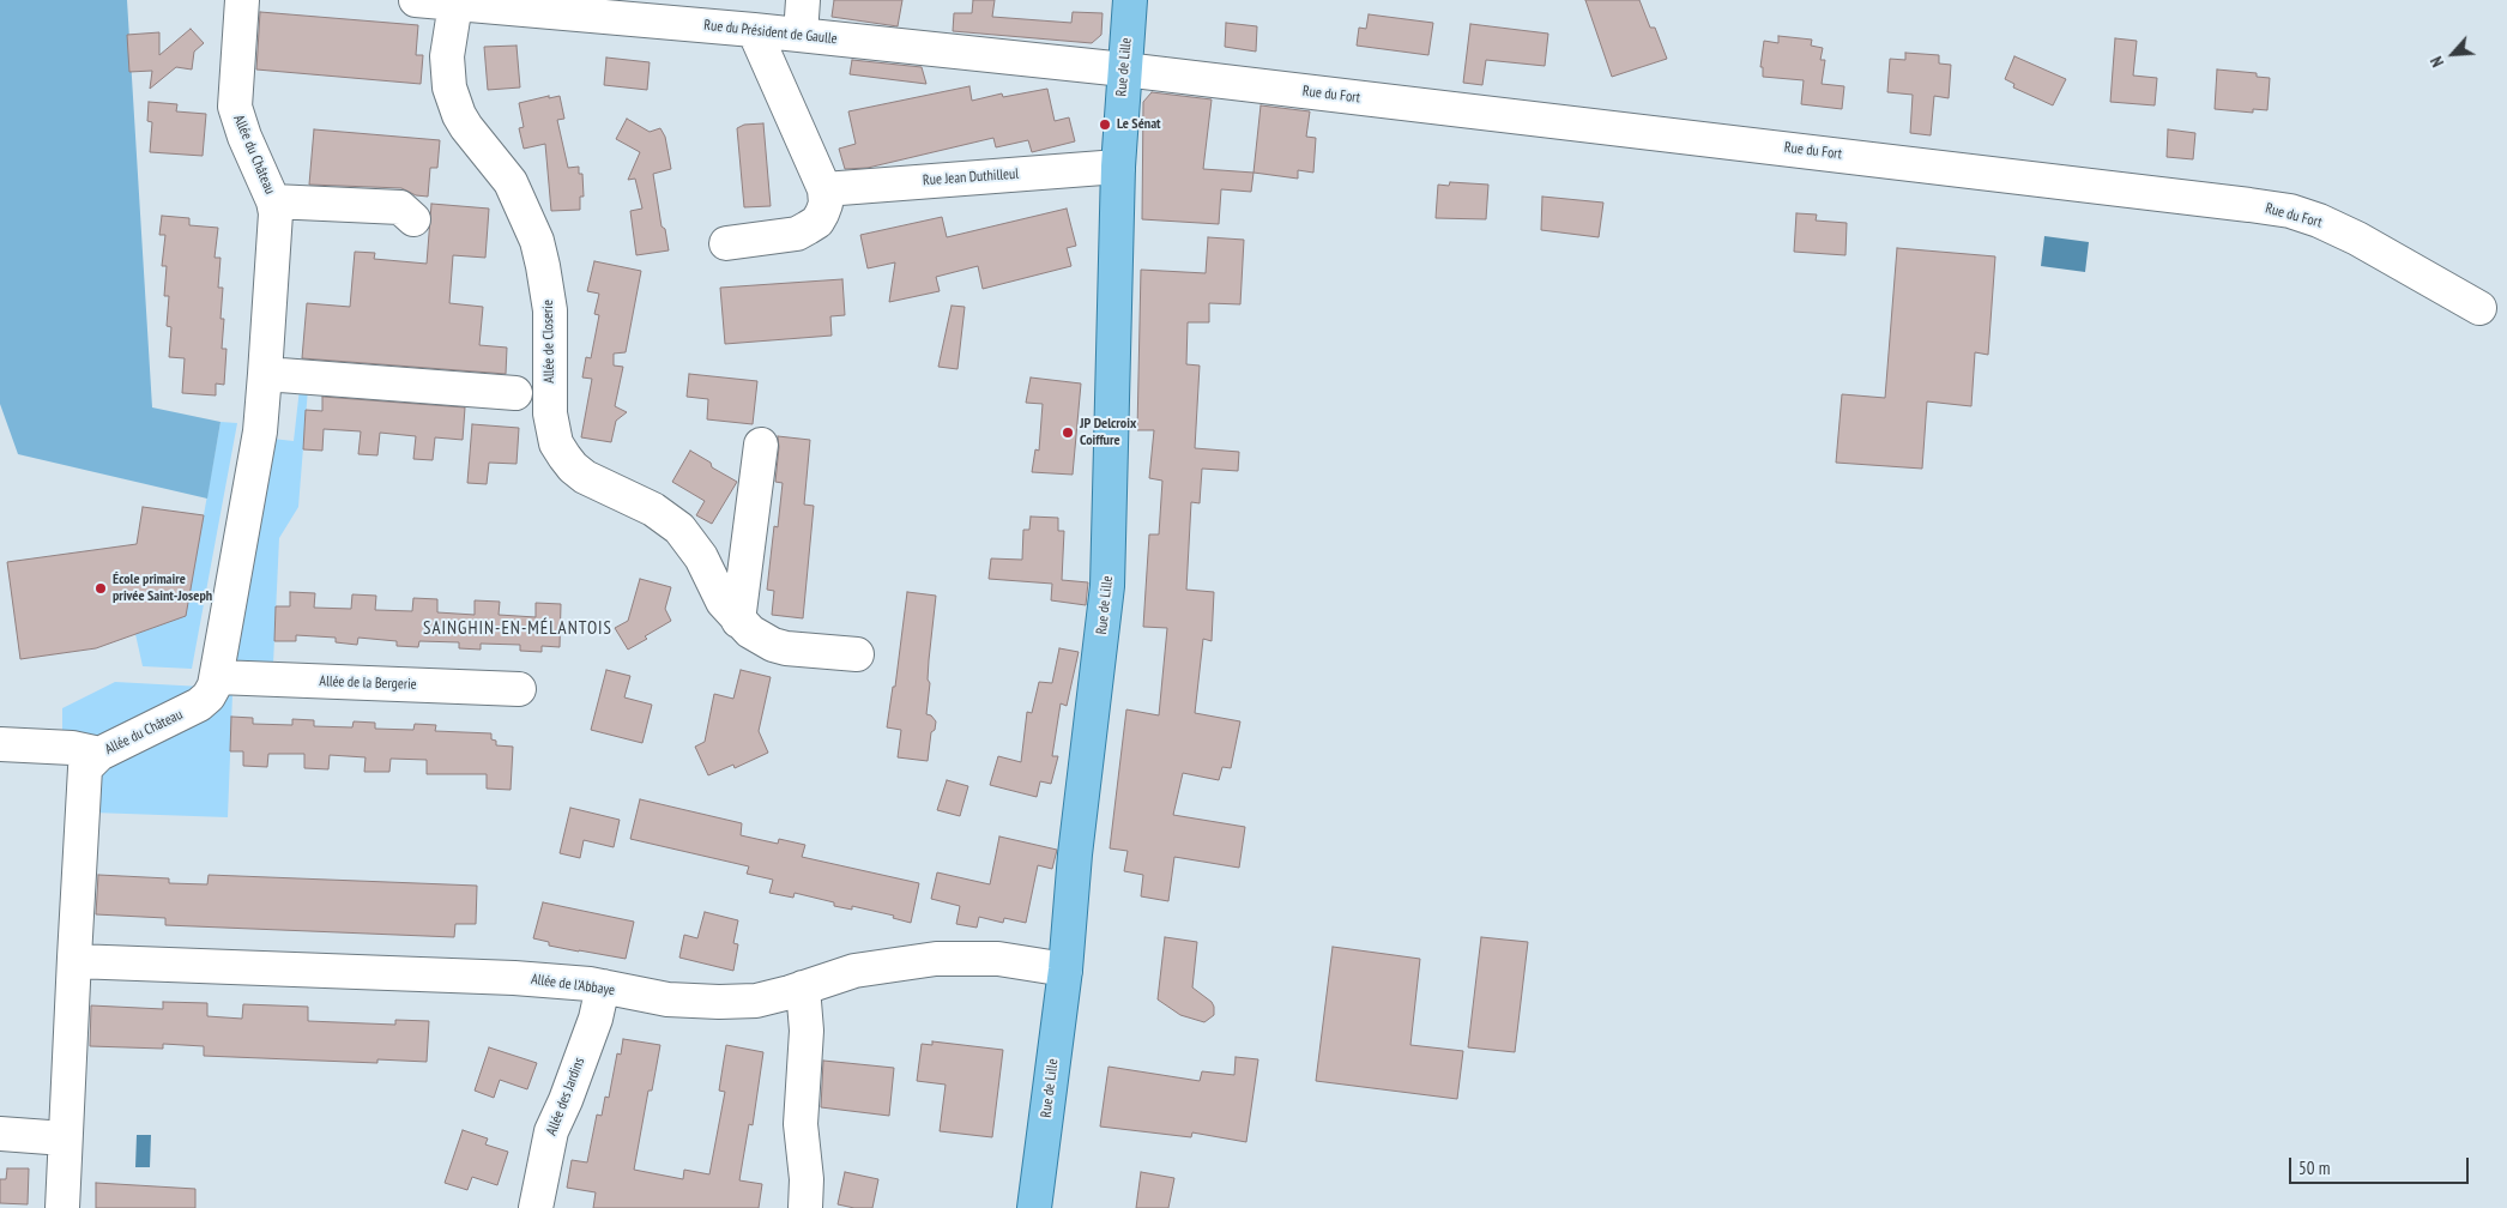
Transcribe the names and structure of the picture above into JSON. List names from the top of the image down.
{
  "streets": {
    "main road": ["Rue de Lille"],
    "street": [
      "Rue du Président de Gaulle",
      "Rue du Fort",
      "Allée du Château",
      "Rue Jean Duthilleul",
      "Allée de Closerie",
      "Allée de la Bergerie",
      "Allée de l'Abbaye",
      "Allée des Jardins"
    ]
  },
  "crossings": [
    ["Rue du Président de Gaulle", "Rue de Lille"],
    ["Rue du Président de Gaulle", "Rue du Fort"],
    ["Rue du Président de Gaulle", "Allée de Closerie"],
    ["Rue de Lille", "Rue du Fort"],
    ["Rue de Lille", "Rue Jean Duthilleul"],
    ["Rue de Lille", "Allée de l'Abbaye"],
    ["Allée du Château", "Allée de la Bergerie"],
    ["Allée du Château", "Allée de l'Abbaye"],
    ["Allée de l'Abbaye", "Allée des Jardins"]
  ],
  "districts": ["SAINGHIN-EN-MÉLANTOIS"],
  "places": ["Le Sénat", "JP Delcroix Coiffure", "École primaire privée Saint-Joseph"],
  "scale_bar": "50 m",
  "north": "bottom left"
}
